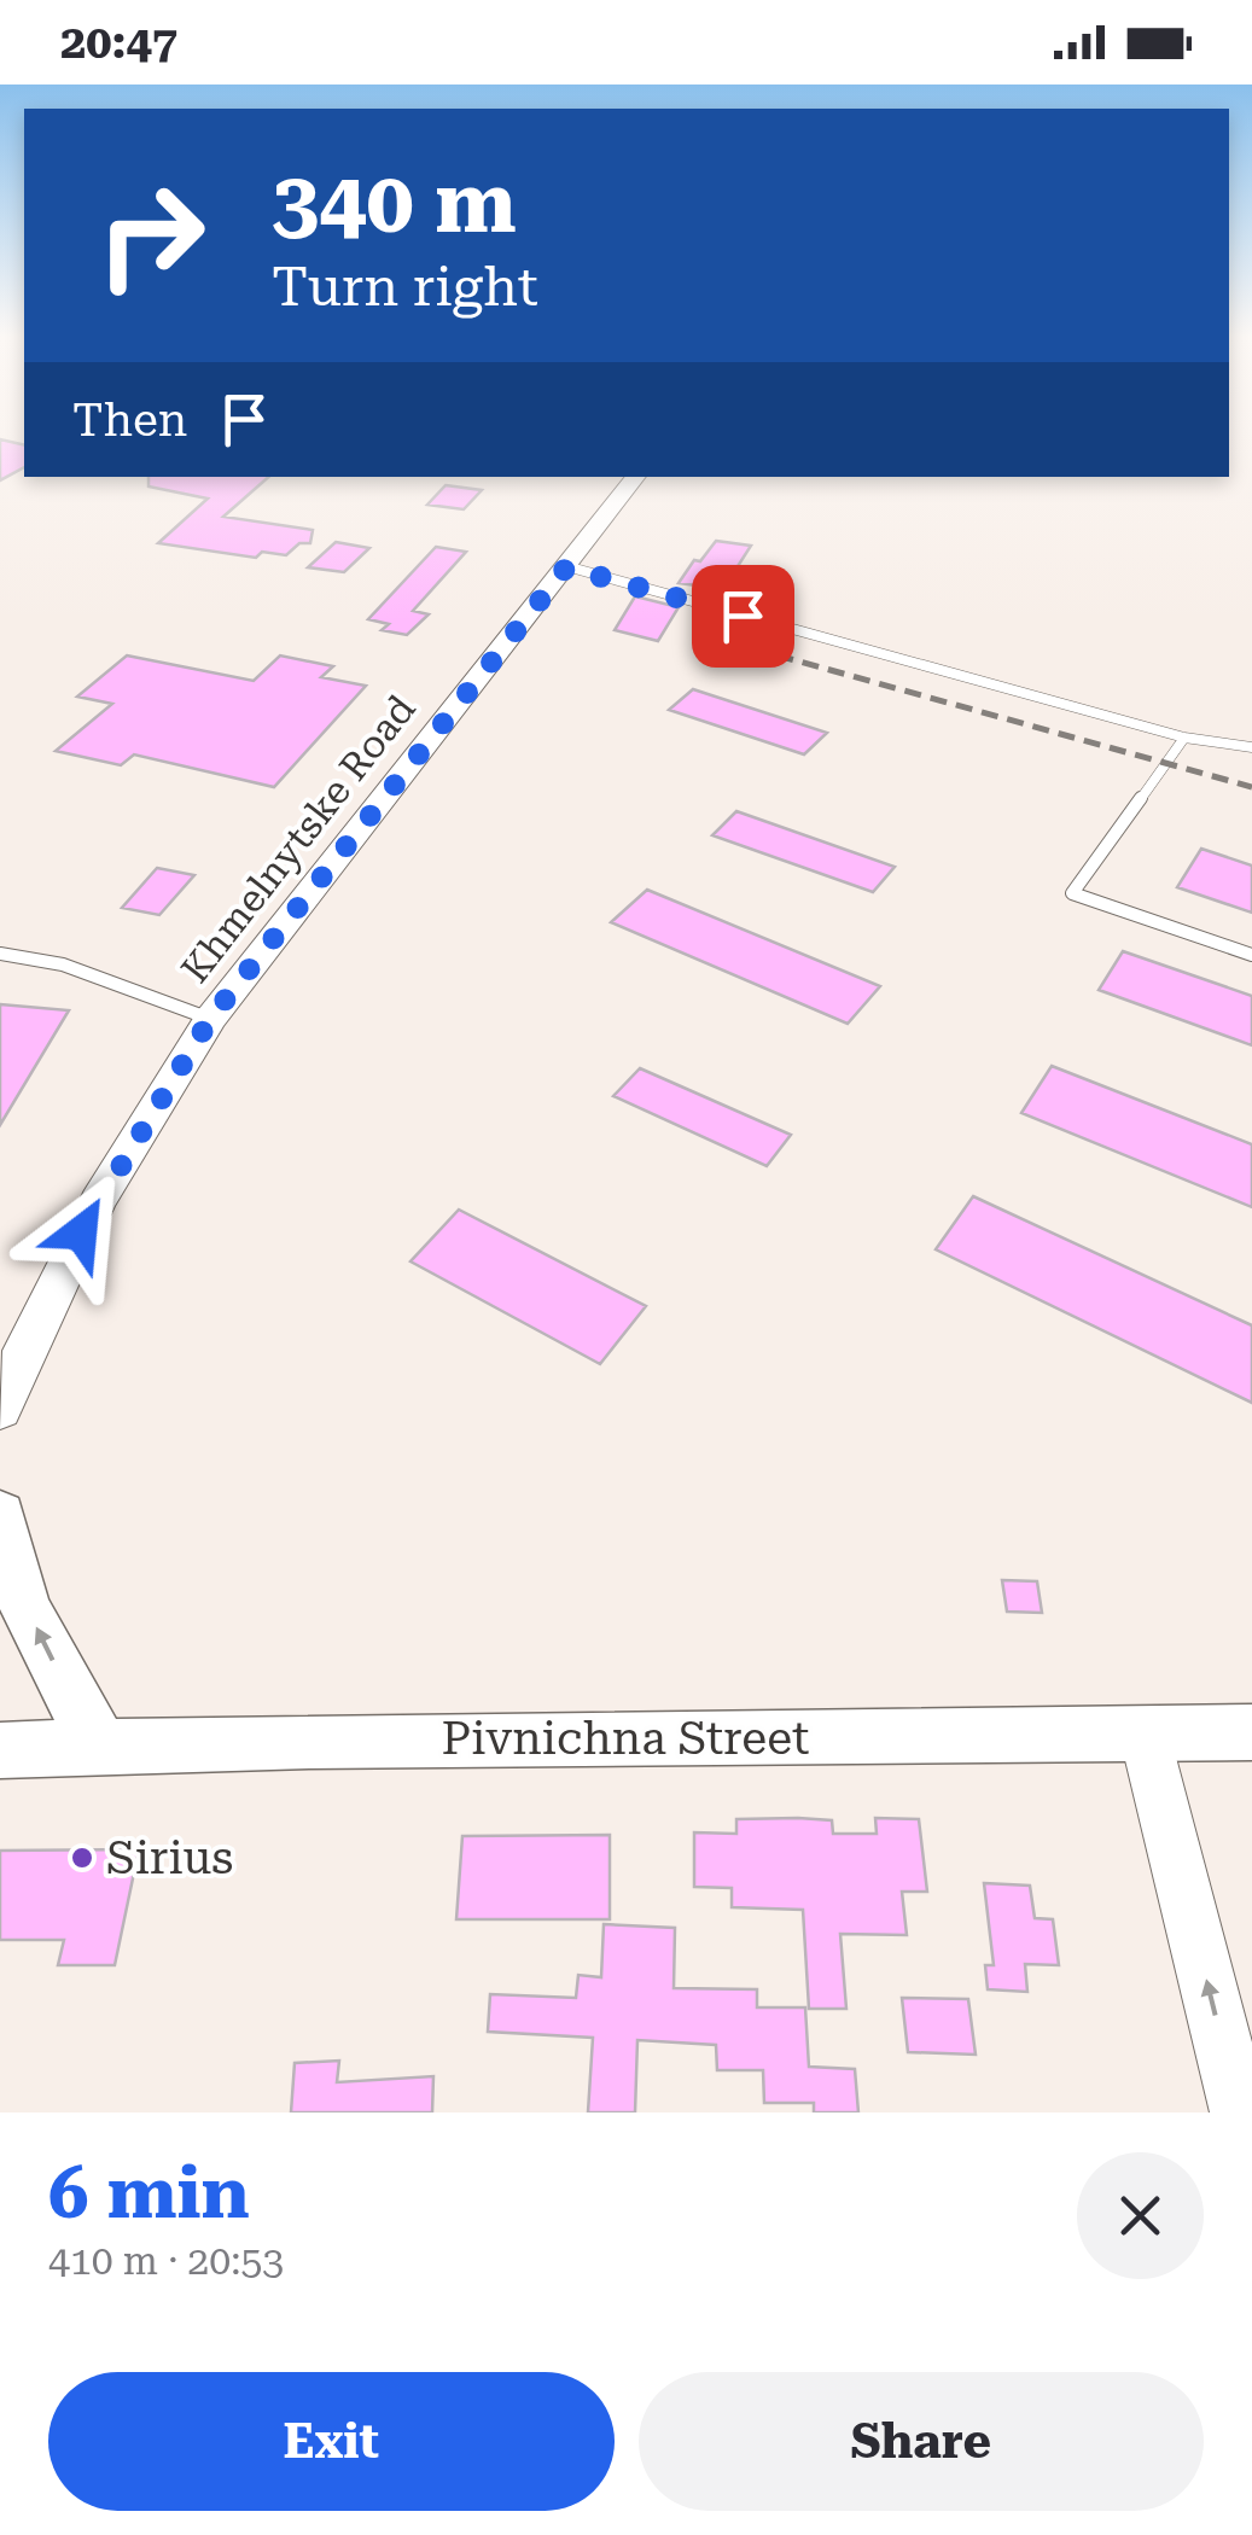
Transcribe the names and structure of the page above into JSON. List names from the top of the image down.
{
  "streets": {
    "main road": ["Pivnichna Street"],
    "street": ["Khmelnytske Road"]
  },
  "places": ["Sirius"],
  "page": {
    "status": "20:47",
    "turn": ["340 m", "Turn right"],
    "then": "Then",
    "heading": ["6 min", "410 m · 20:53"],
    "buttons": ["Exit", "Share"]
  }
}
